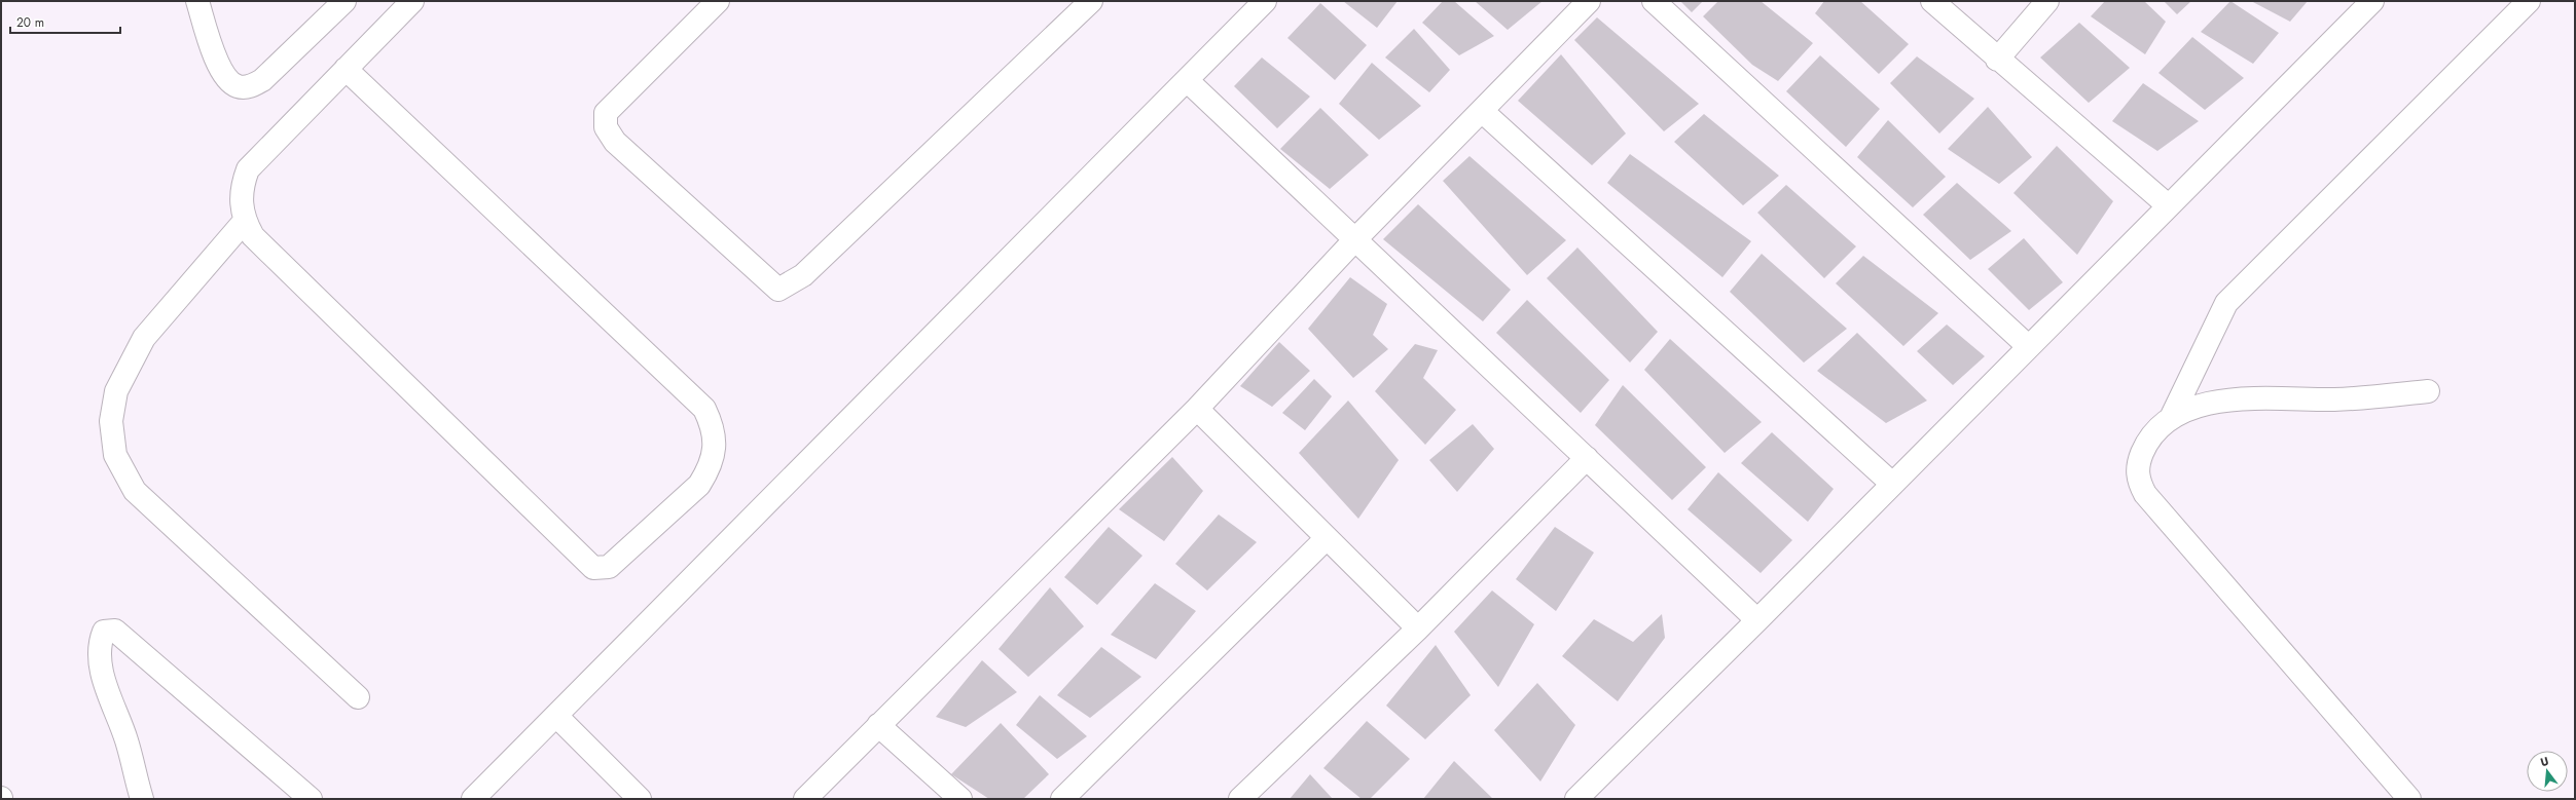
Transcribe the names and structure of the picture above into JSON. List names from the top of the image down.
{
  "scale_bar": "20 m",
  "north": "top"
}
